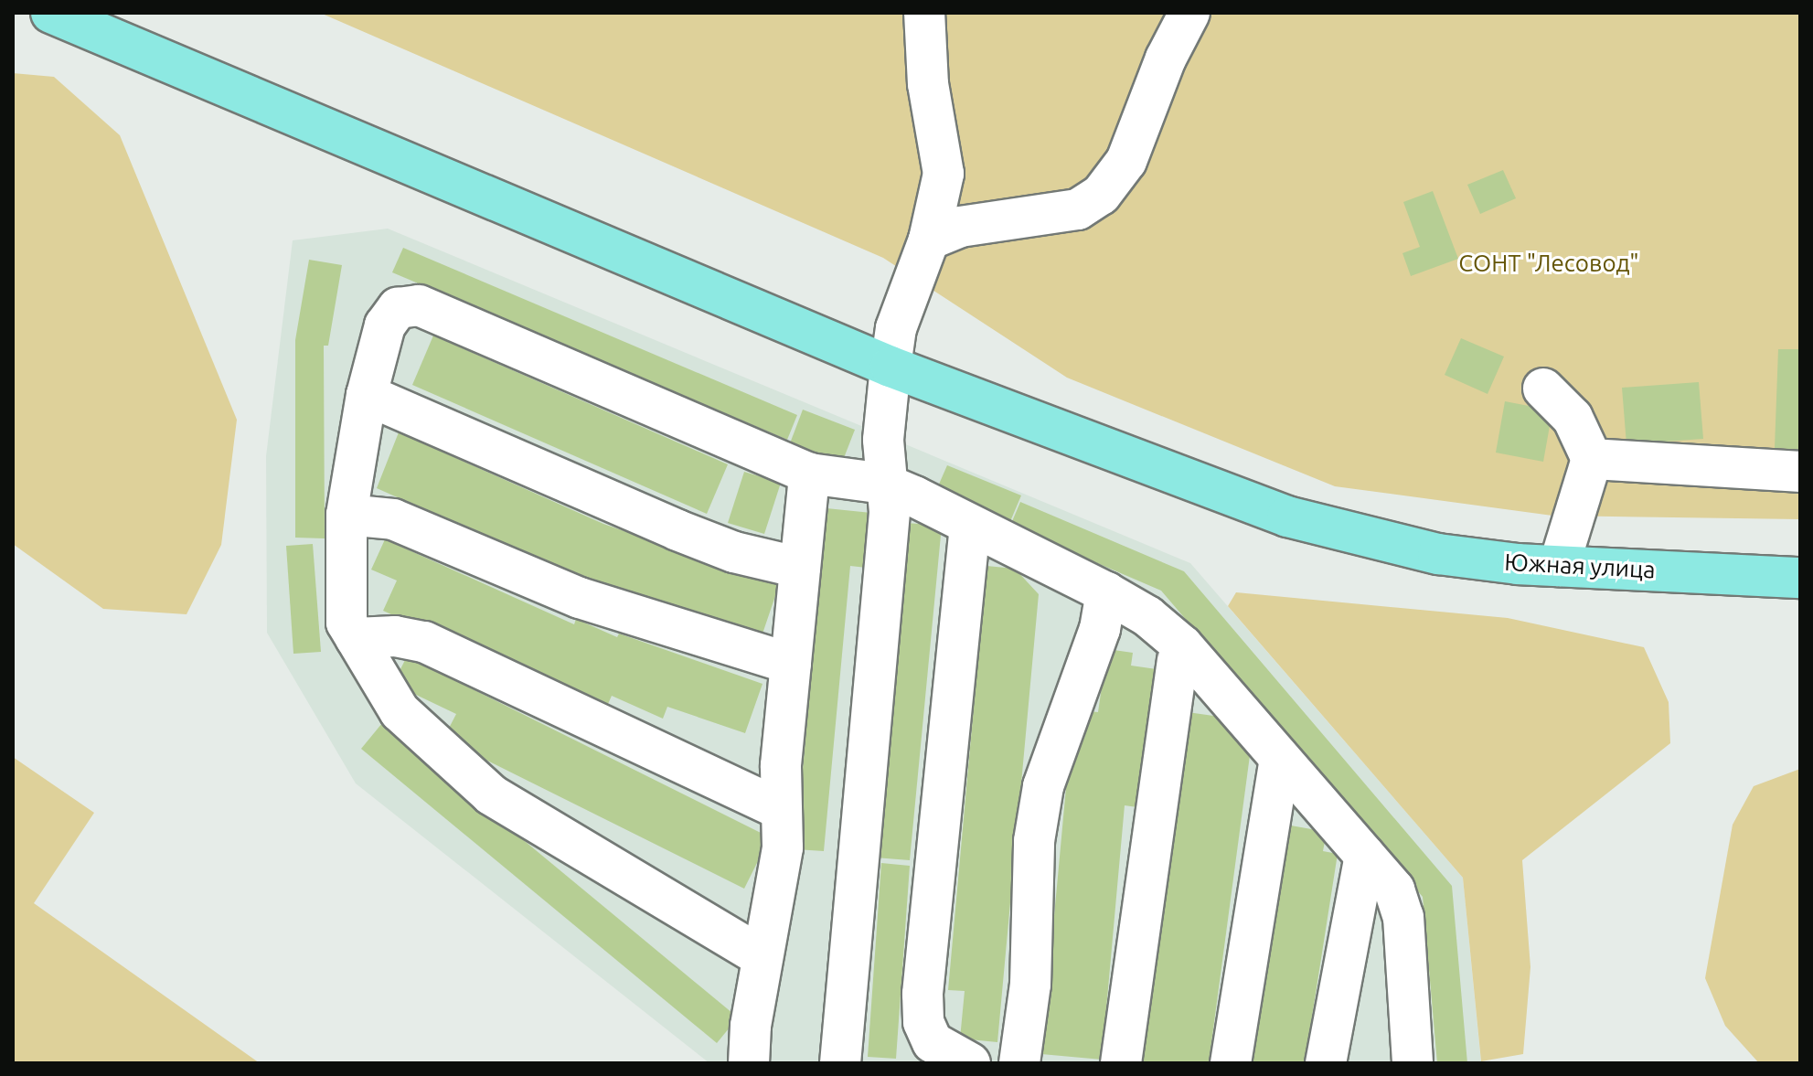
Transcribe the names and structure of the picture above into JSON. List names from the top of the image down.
{
  "streets": {
    "main road": ["Южная улица"]
  },
  "parks": ["СОНТ \"Лесовод\""]
}
